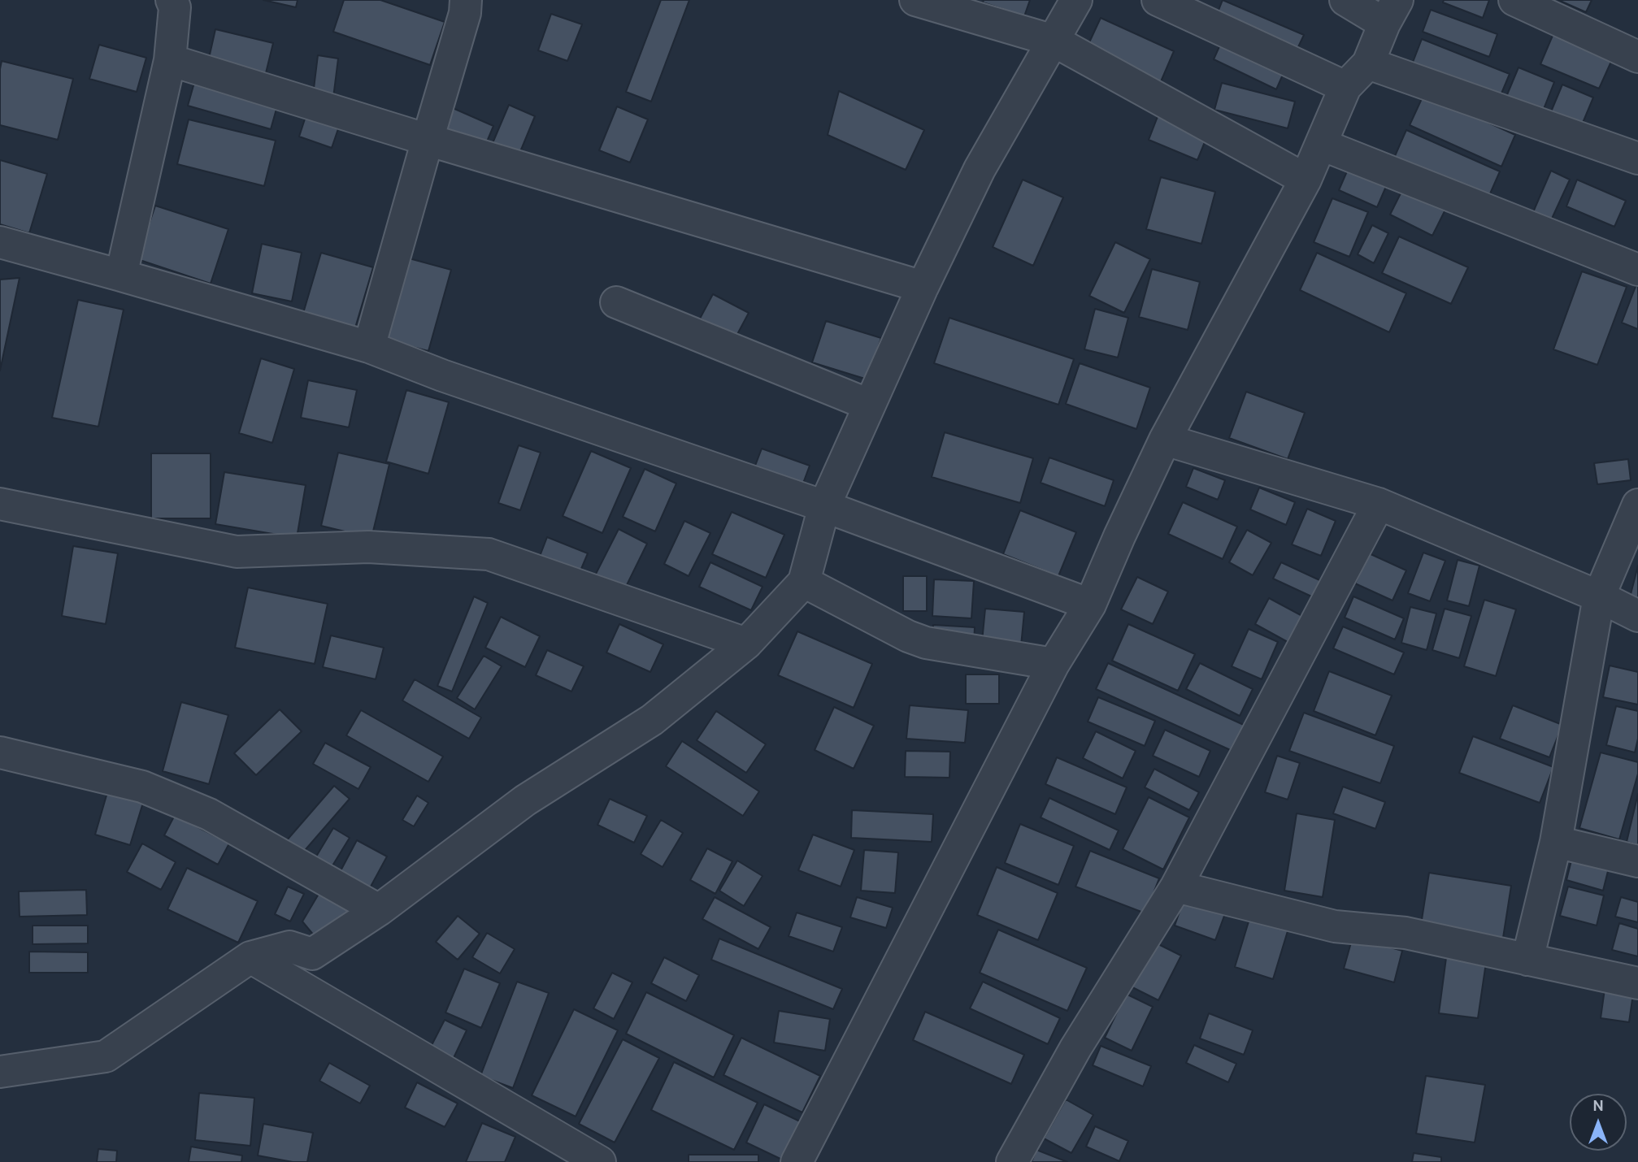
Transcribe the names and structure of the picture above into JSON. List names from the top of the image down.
{
  "north": "top"
}
